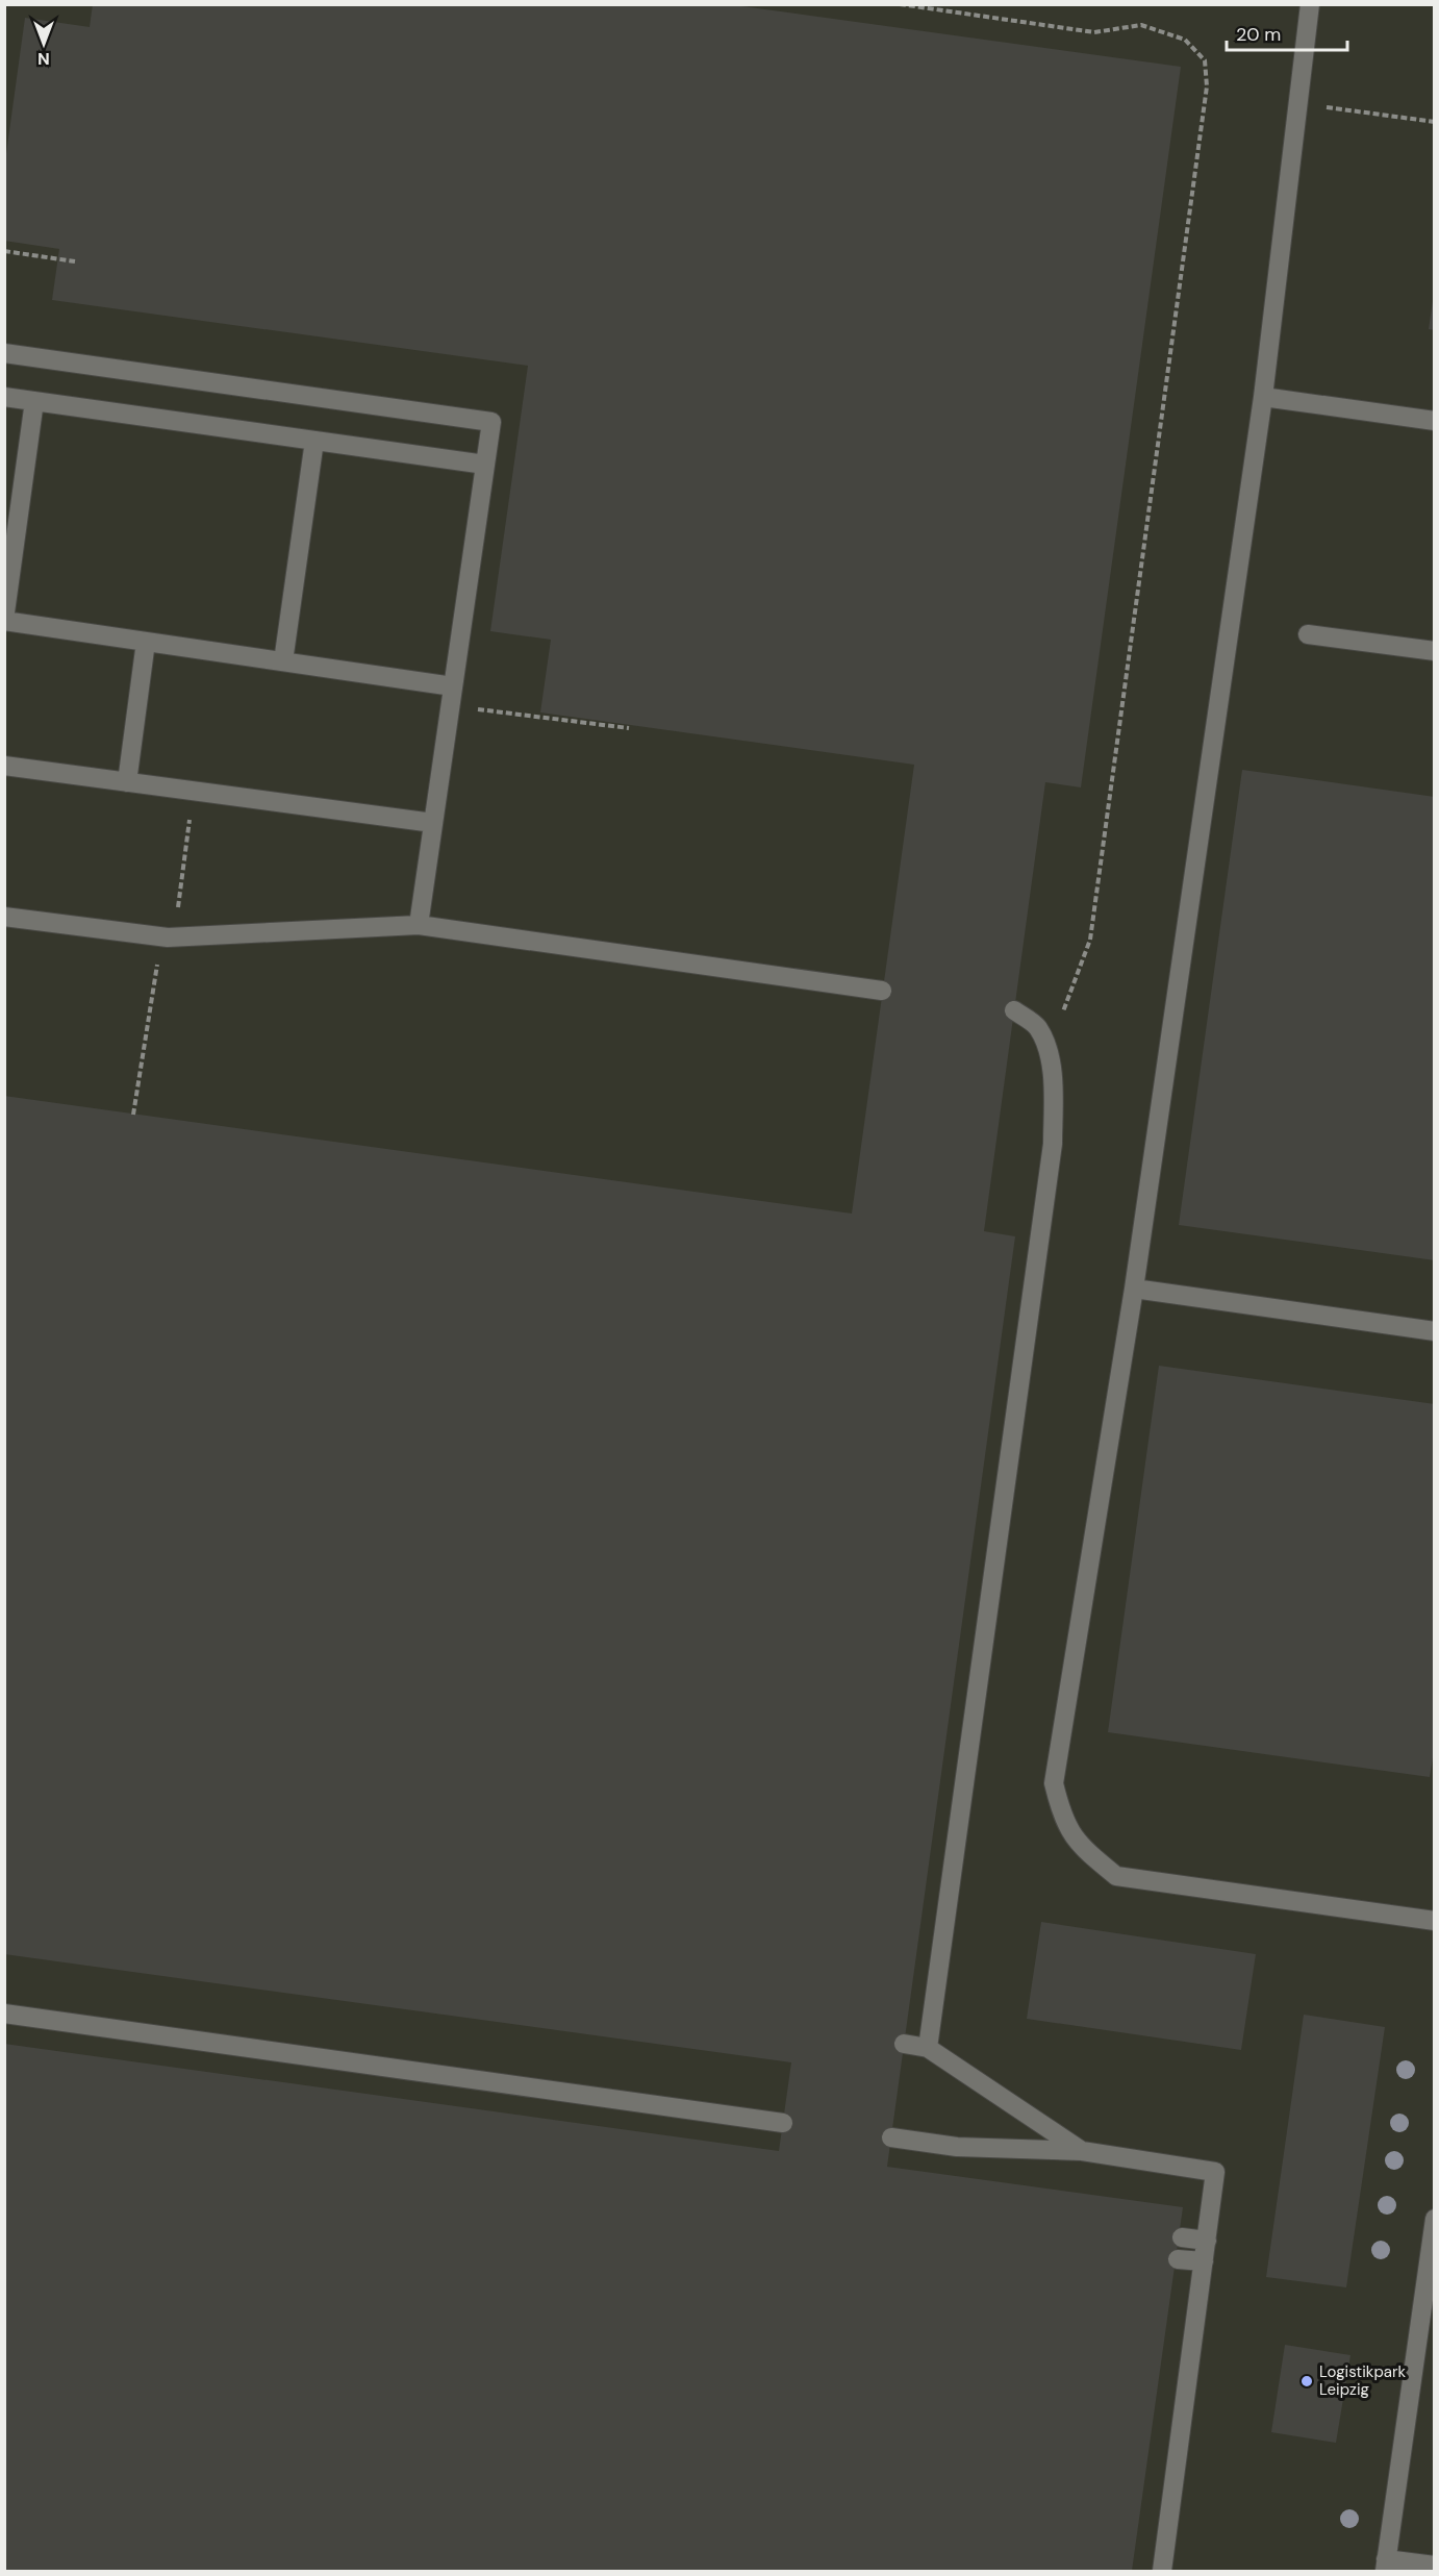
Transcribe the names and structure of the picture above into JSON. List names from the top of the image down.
{
  "places": ["Logistikpark Leipzig"],
  "scale_bar": "20 m",
  "north": "bottom"
}
